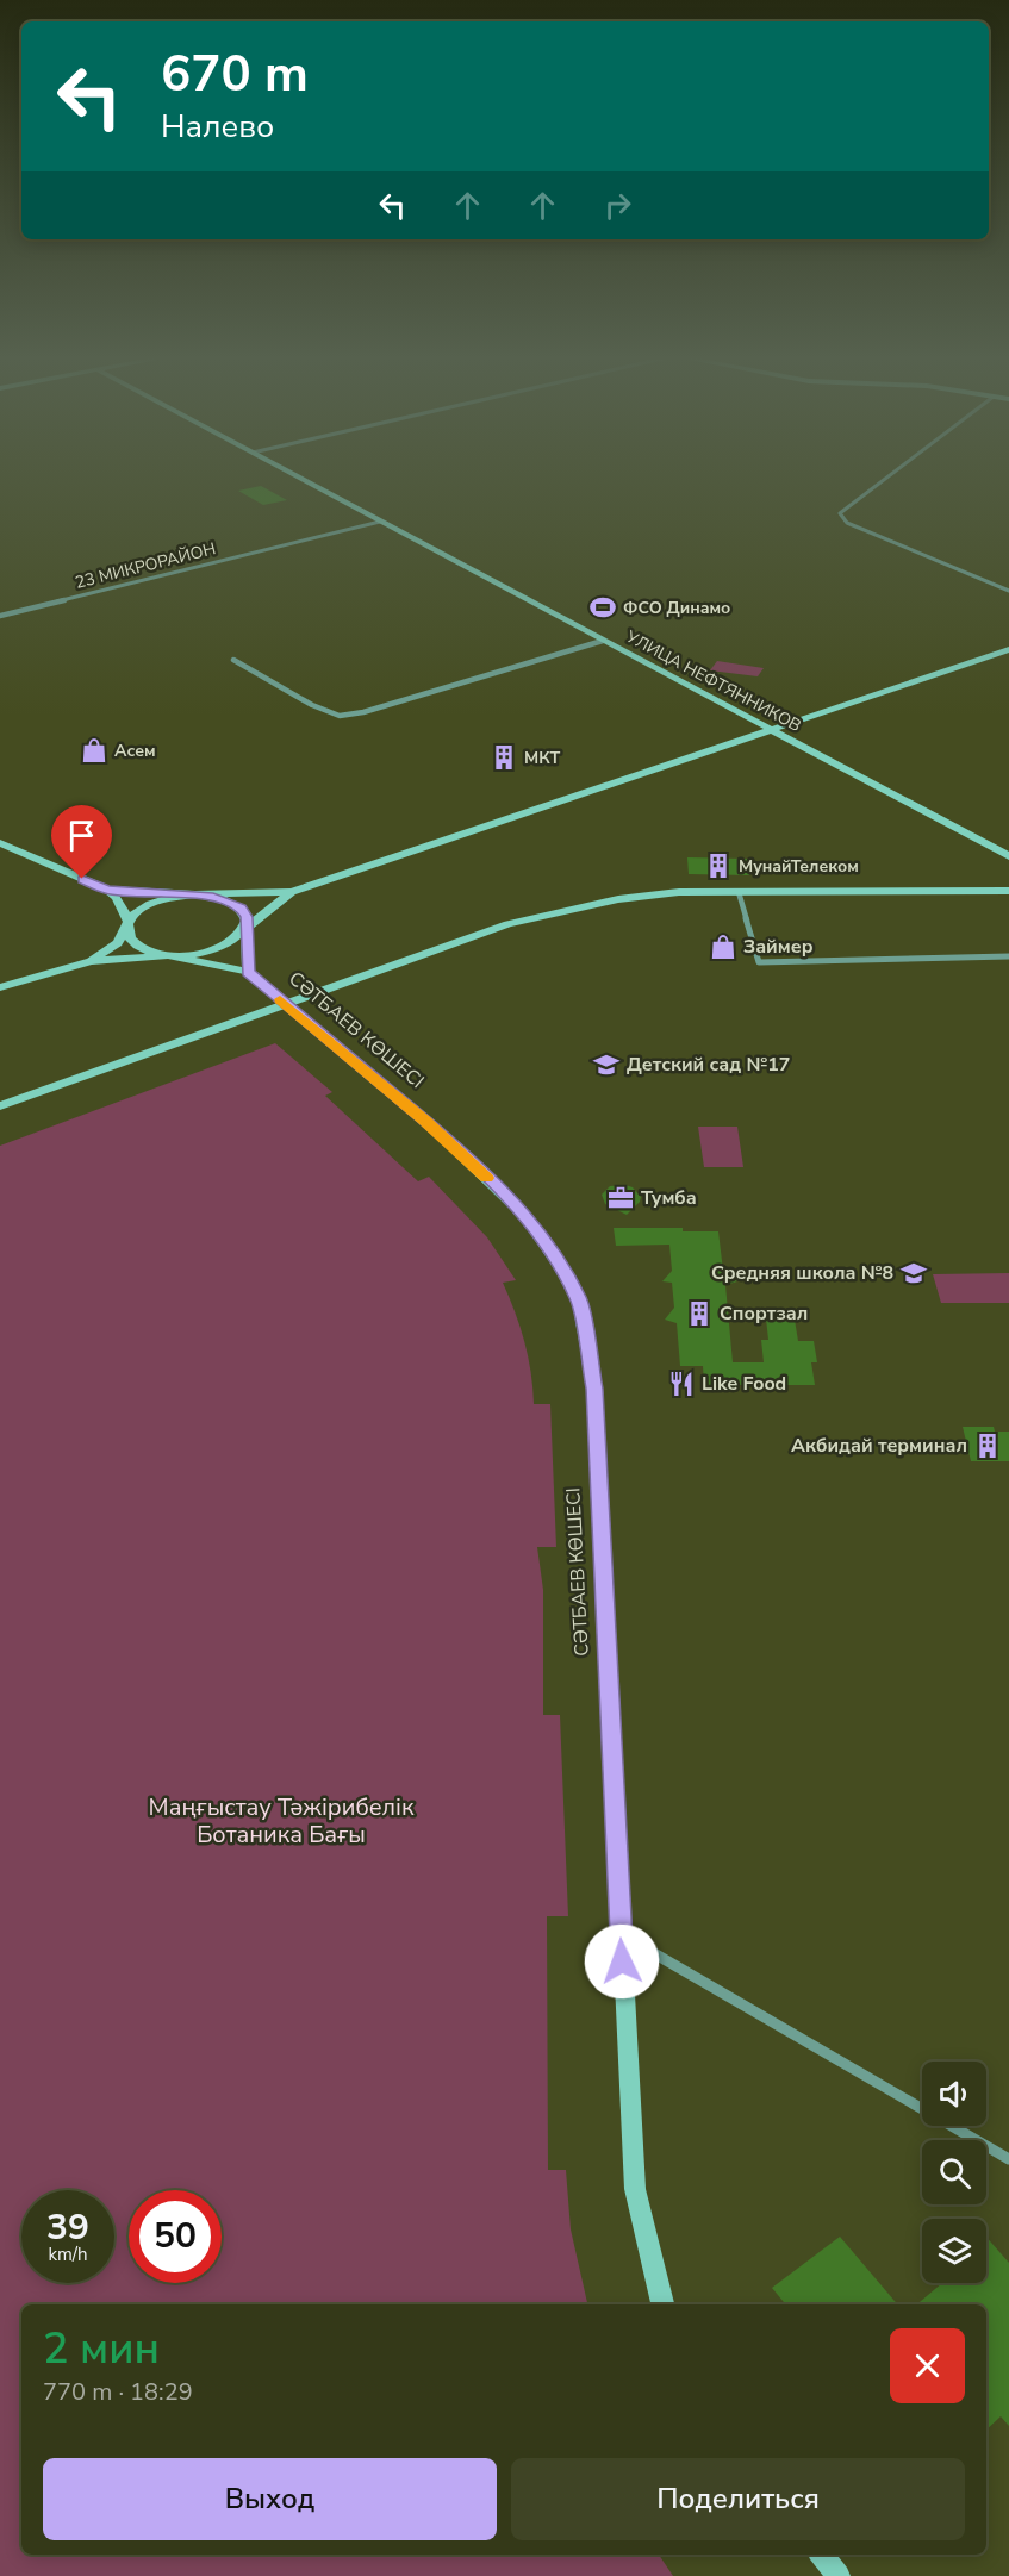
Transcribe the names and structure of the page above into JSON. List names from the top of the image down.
{
  "streets": {
    "main road": ["УЛИЦА НЕФТЯННИКОВ", "СӘТБАЕВ КӨШЕСІ"],
    "street": ["23 МИКРОРАЙОН"]
  },
  "crossings": [
    ["23 МИКРОРАЙОН", "УЛИЦА НЕФТЯННИКОВ"]
  ],
  "parks": ["Маңғыстау Тәжірибелік Ботаника Бағы"],
  "places": {
    "sports": ["ФСО Динамо"],
    "shop": ["Асем", "Займер"],
    "building": [
      "МКТ",
      "МунайТелеком",
      "Спортзал",
      "Акбидай терминал"
    ],
    "school or university": ["Детский сад №17", "Средняя школа №8"],
    "office": ["Тумба"],
    "restaurant": ["Like Food"]
  },
  "page": {
    "turn": ["670 m", "Налево"],
    "speed": "39 km/h",
    "limit": "50",
    "heading": ["2 мин", "770 m · 18:29"],
    "buttons": ["Выход", "Поделиться"]
  }
}
